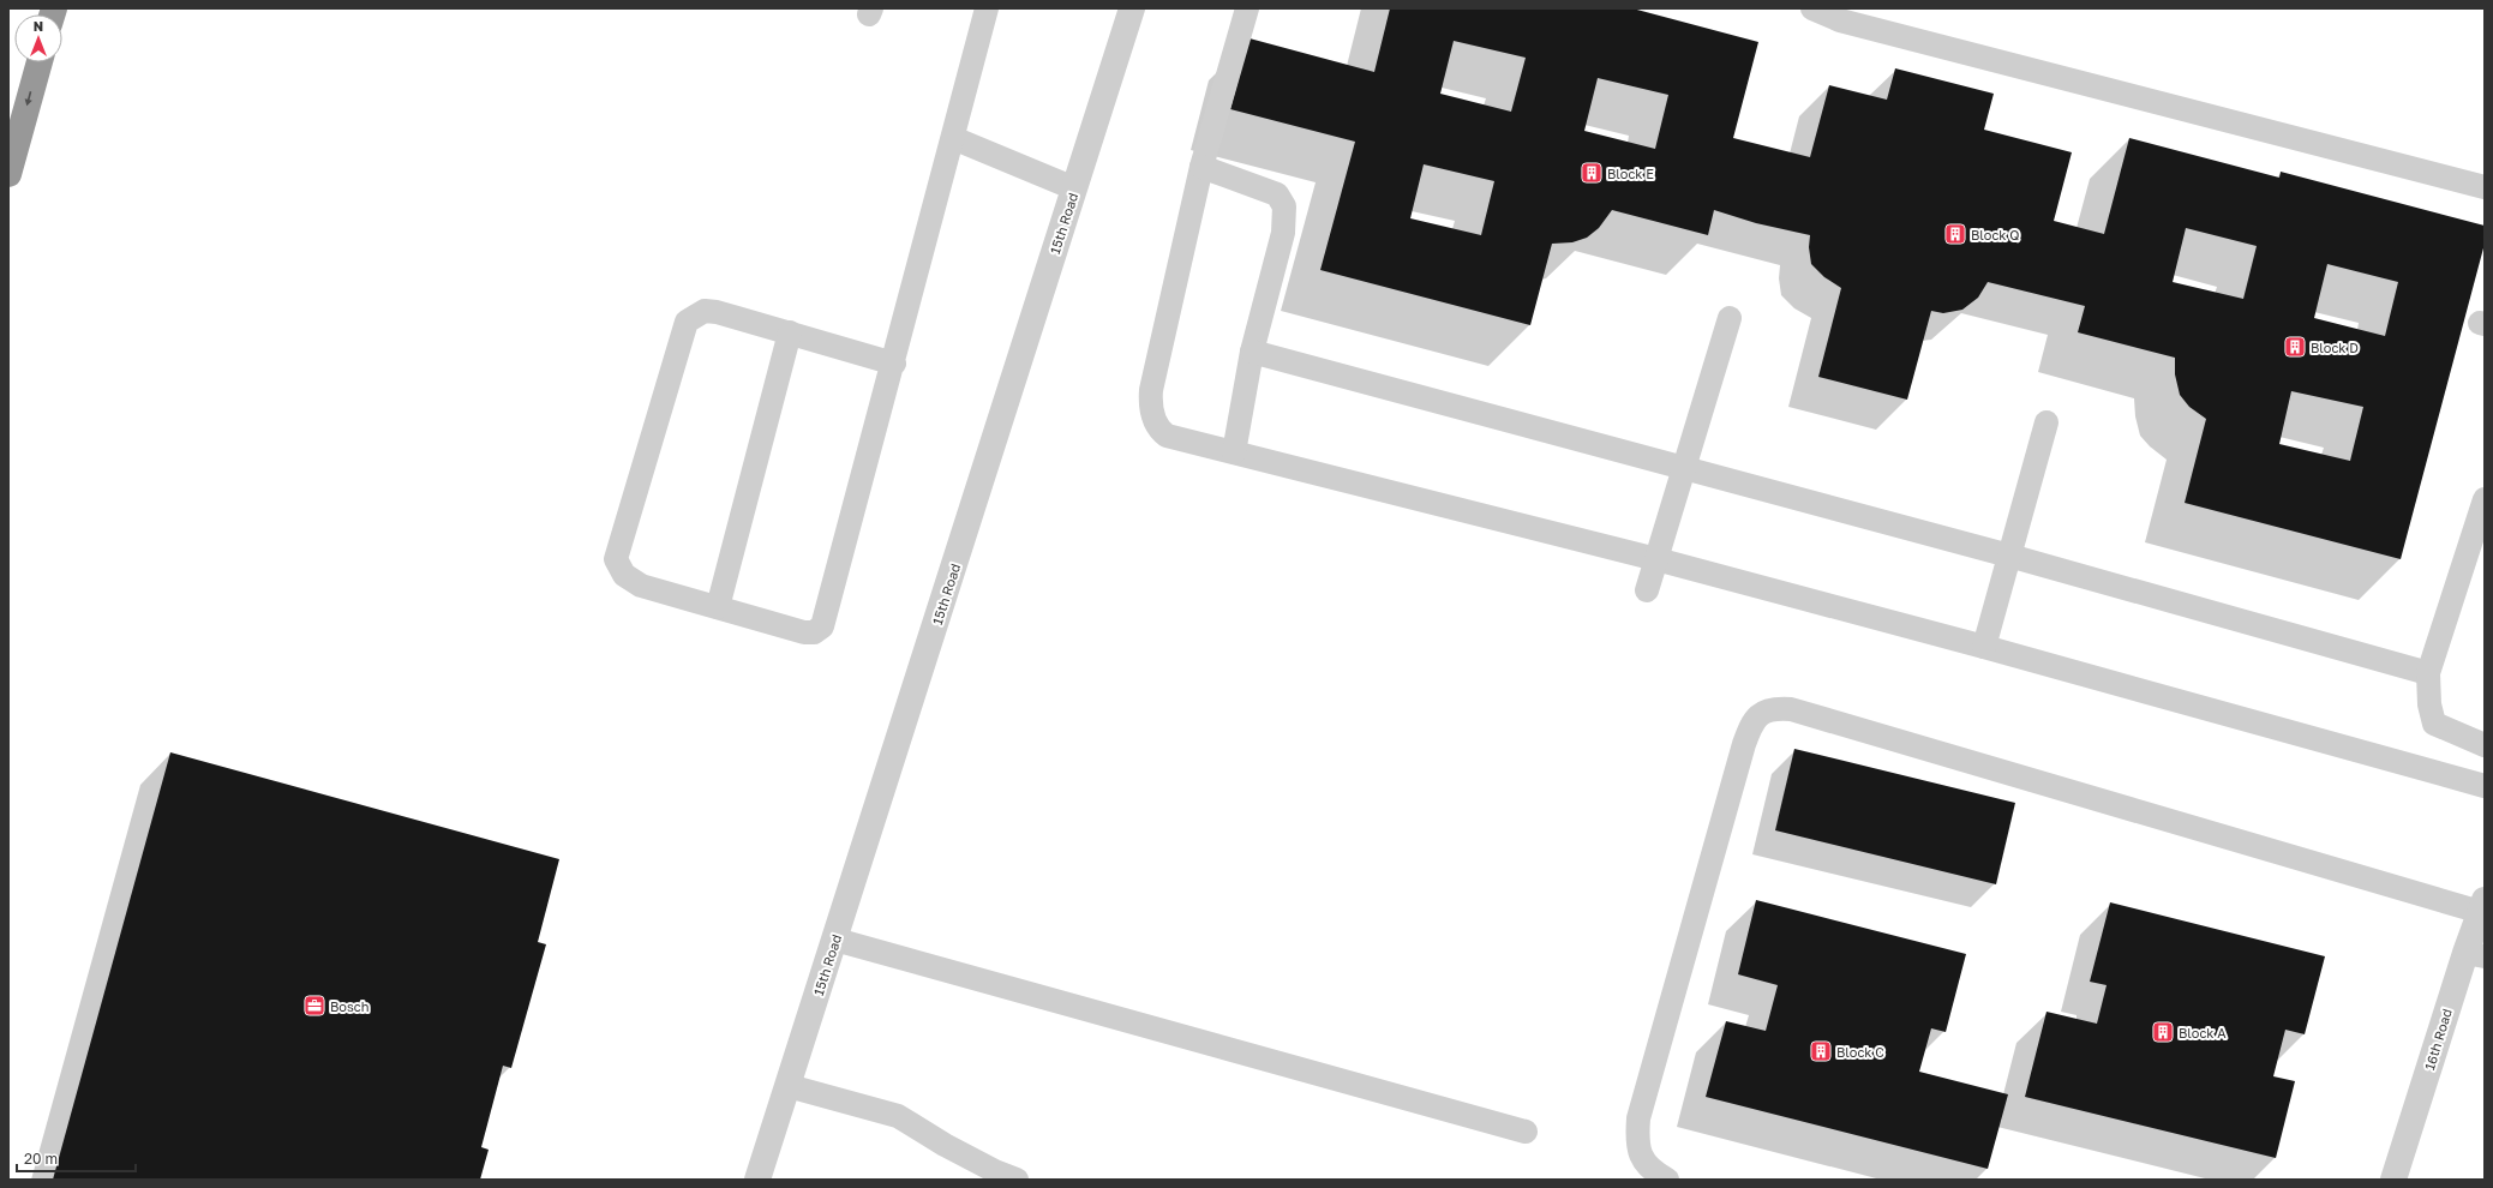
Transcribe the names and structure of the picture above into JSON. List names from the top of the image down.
{
  "streets": {
    "street": ["15th Road", "16th Road"]
  },
  "places": {
    "building": [
      "Block E",
      "Block Q",
      "Block D",
      "Block A",
      "Block C"
    ],
    "office": ["Bosch"]
  },
  "scale_bar": "20 m",
  "north": "top"
}
